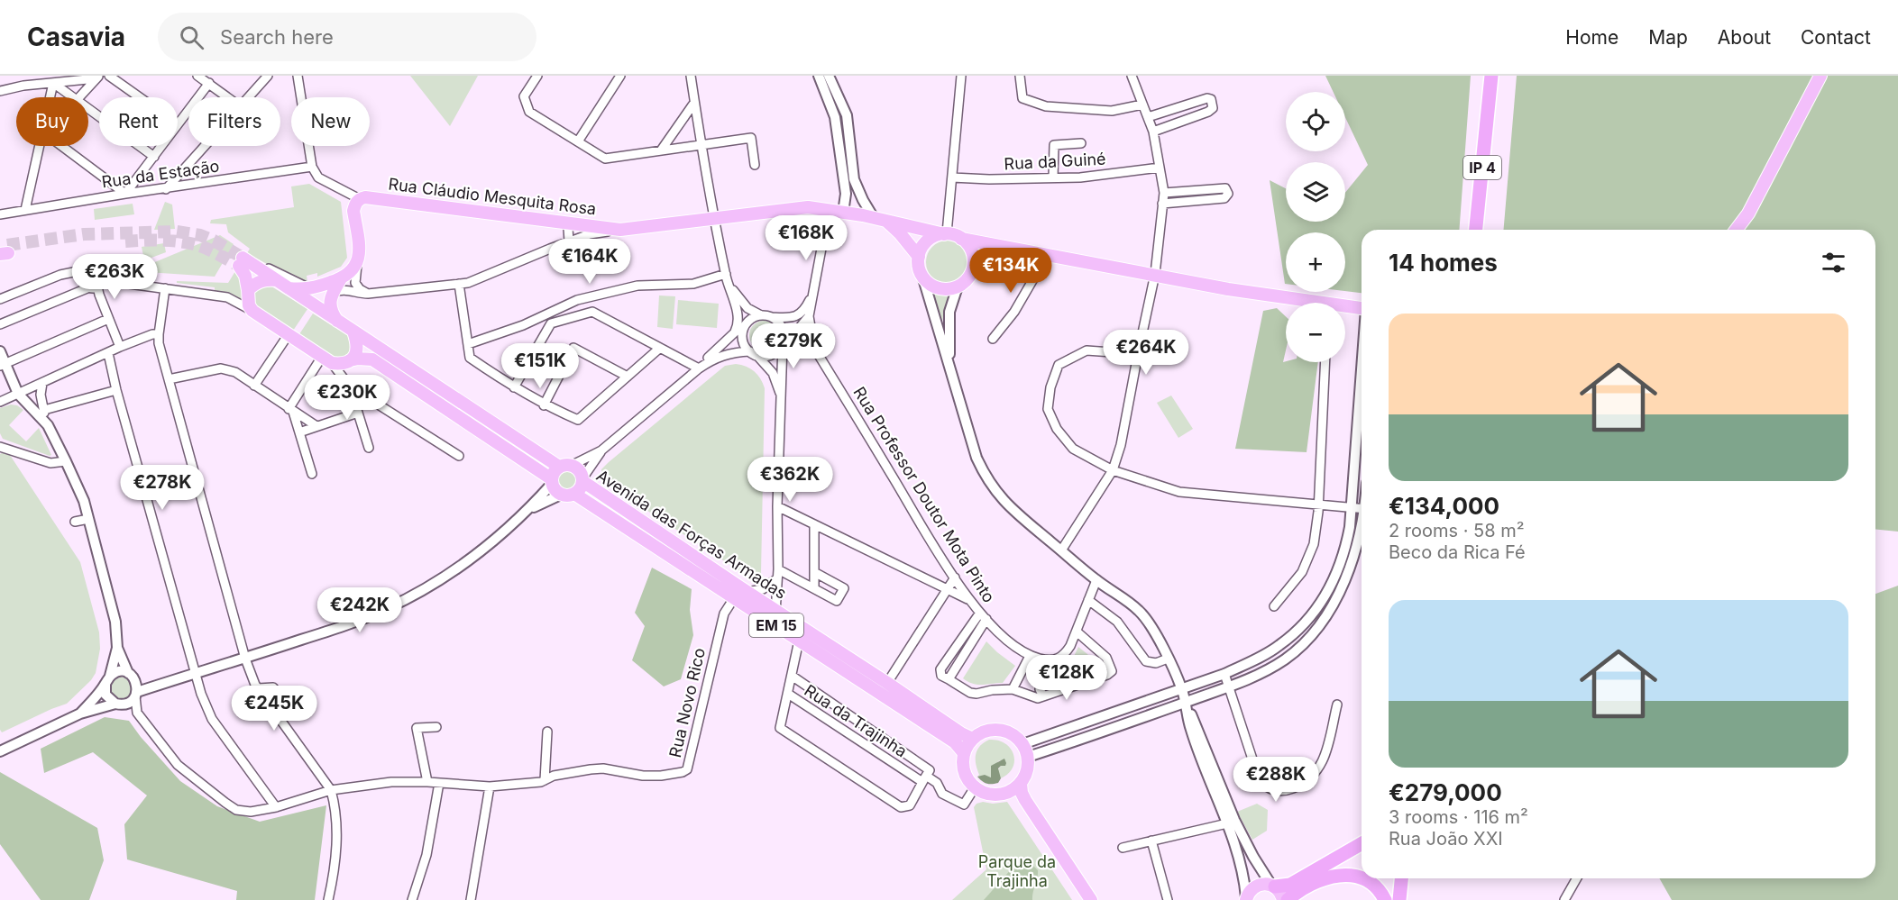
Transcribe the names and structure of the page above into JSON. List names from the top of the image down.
{
  "streets": {
    "highway": ["IP 4"],
    "main road": ["Rua Cláudio Mesquita Rosa", "Avenida das Forças Armadas", "EM 15"],
    "street": [
      "Rua da Guiné",
      "Rua da Estação",
      "Rua Professor Doutor Mota Pinto",
      "Rua Novo Rico",
      "Rua da Trajinha"
    ]
  },
  "crossings": [
    ["Avenida das Forças Armadas", "EM 15"],
    ["Avenida das Forças Armadas", "Rua Novo Rico"],
    ["Avenida das Forças Armadas", "Rua da Trajinha"]
  ],
  "parks": ["Parque da Trajinha"],
  "page": {
    "header": "Casavia",
    "search": "Search here",
    "nav": [
      "Home",
      "Map",
      "About",
      "Contact"
    ],
    "map_buttons": ["+", "−"],
    "chip": [
      "Buy",
      "Rent",
      "Filters",
      "New"
    ],
    "price": [
      "€168K",
      "€164K",
      "€134K",
      "€263K",
      "€279K",
      "€264K",
      "€151K",
      "€230K",
      "€362K",
      "€278K",
      "€242K",
      "€128K",
      "€245K",
      "€288K"
    ],
    "heading": "14 homes",
    "list": [
      {
        "name": "€134,000",
        "note": "2 rooms · 58 m² · Beco da Rica Fé"
      },
      {
        "name": "€279,000",
        "note": "3 rooms · 116 m² · Rua João XXI"
      }
    ]
  }
}
